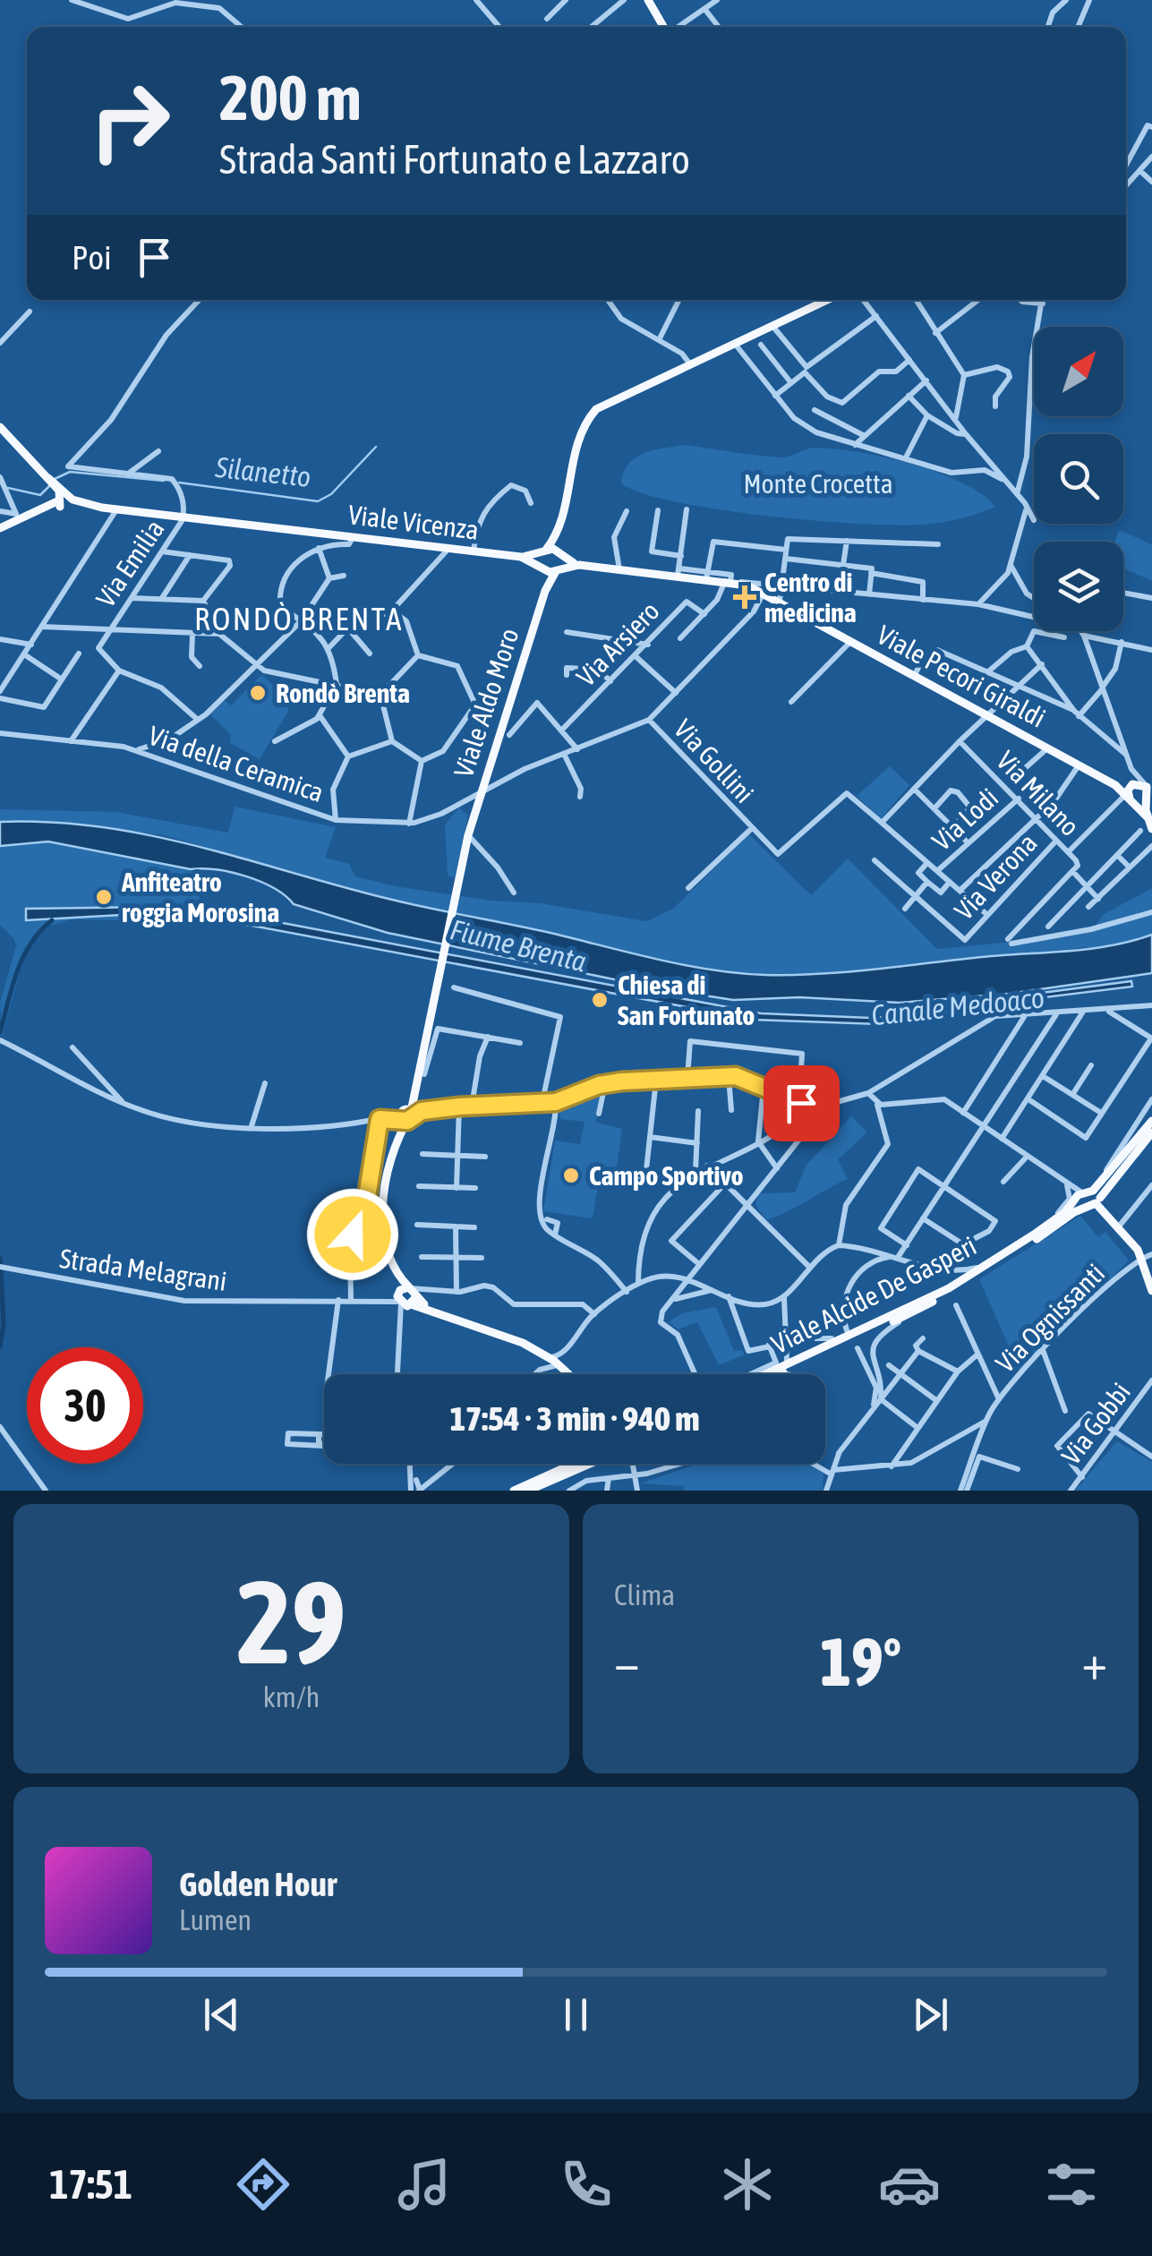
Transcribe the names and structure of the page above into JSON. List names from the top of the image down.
{
  "streets": {
    "main road": [
      "Viale Vicenza",
      "Viale Pecori Giraldi",
      "Viale Aldo Moro",
      "Viale Alcide De Gasperi"
    ],
    "street": [
      "Via Emilia",
      "Via Arsiero",
      "Via Gollini",
      "Via della Ceramica",
      "Via Milano",
      "Via Lodi",
      "Via Verona",
      "Strada Melagrani",
      "Via Ognissanti",
      "Via Gobbi"
    ]
  },
  "crossings": [
    ["Viale Vicenza", "Via Emilia"],
    ["Viale Vicenza", "Viale Pecori Giraldi"],
    ["Viale Vicenza", "Viale Aldo Moro"],
    ["Viale Aldo Moro", "Via della Ceramica"],
    ["Via Gollini", "Via della Ceramica"],
    ["Via Milano", "Via Lodi"],
    ["Via Milano", "Via Verona"]
  ],
  "districts": ["RONDÒ BRENTA"],
  "water": ["Silanetto", "Fiume Brenta", "Canale Medoaco"],
  "parks": ["Monte Crocetta"],
  "places": {
    "health": ["Centro di medicina"],
    "other": [
      "Rondò Brenta",
      "Anfiteatro roggia Morosina",
      "Chiesa di San Fortunato",
      "Campo Sportivo"
    ]
  },
  "north": "top right",
  "page": {
    "turn": ["200 m", "Strada Santi Fortunato e Lazzaro"],
    "then": "Poi",
    "limit": "30",
    "trip": "17:54 · 3 min · 940 m",
    "tile": [
      ["29", "km/h"],
      "Clima"
    ],
    "heat": ["−", "19°", "+"],
    "song": ["Golden Hour", "Lumen"],
    "tabs": "17:51"
  }
}
